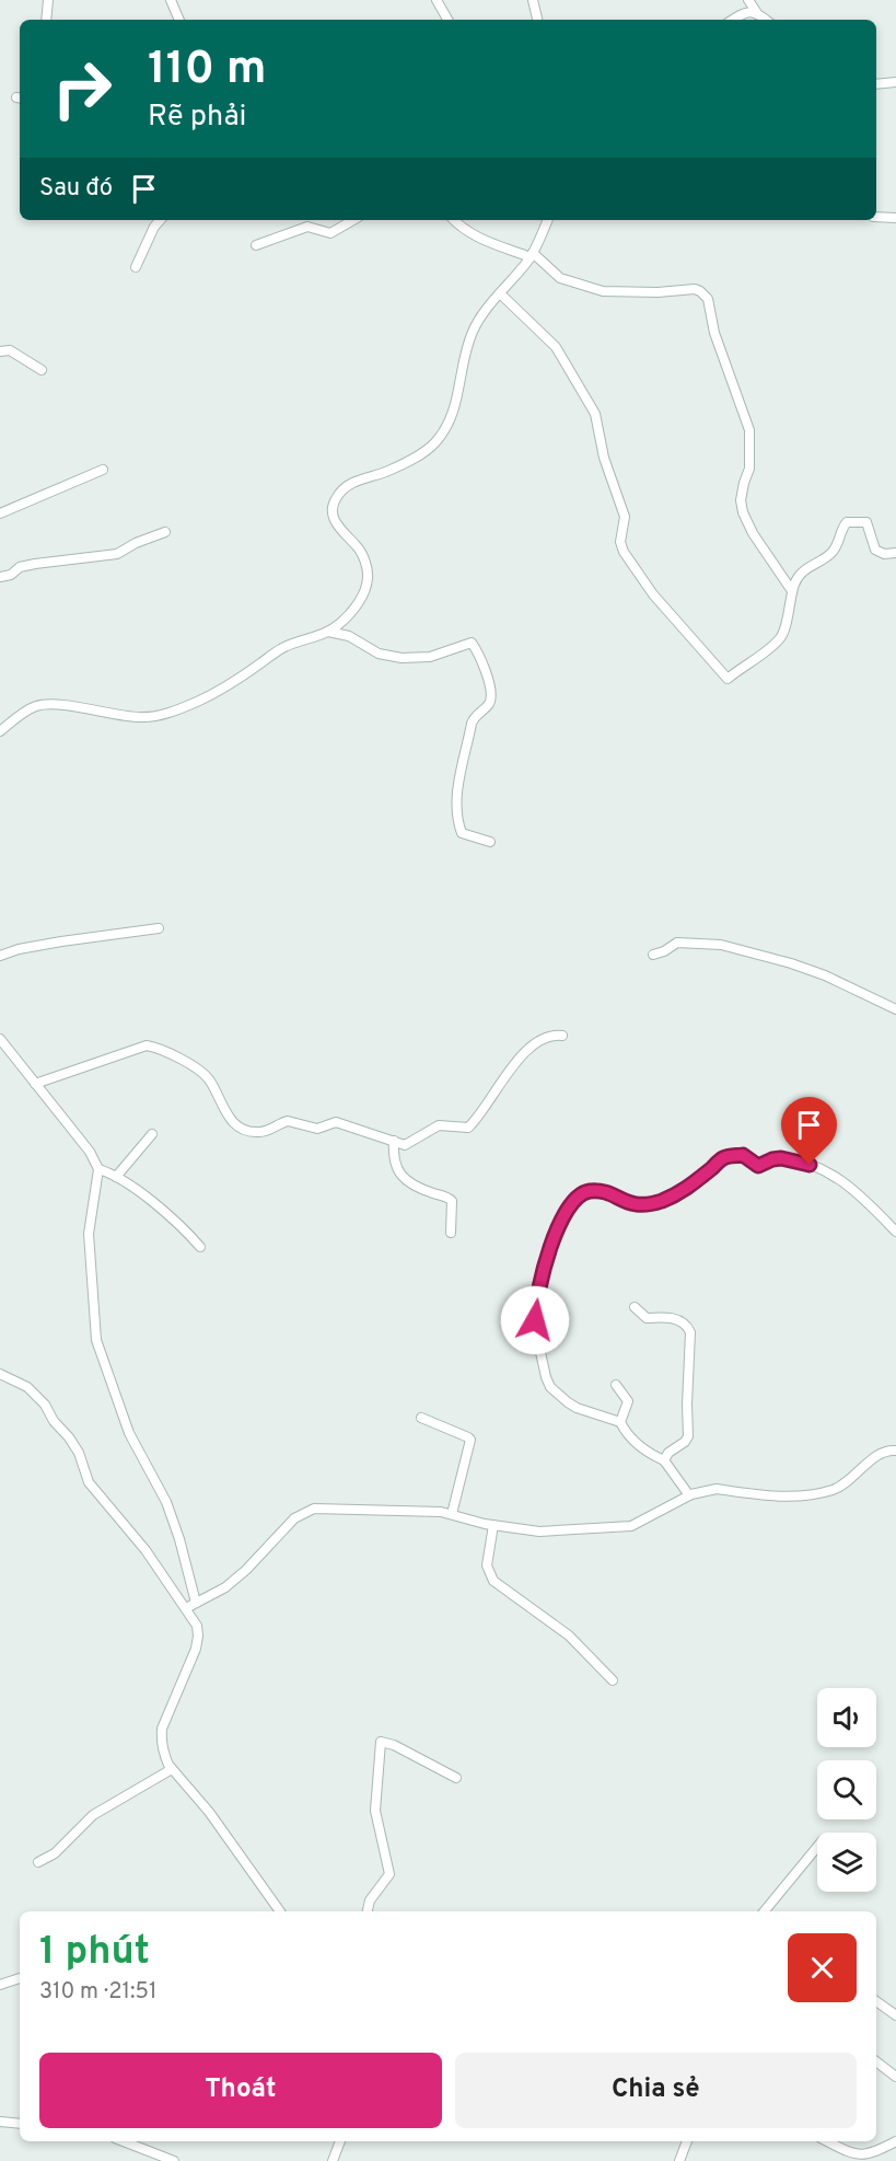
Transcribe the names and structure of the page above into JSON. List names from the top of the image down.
{
  "page": {
    "turn": ["110 m", "Rẽ phải"],
    "then": "Sau đó",
    "heading": ["1 phút", "310 m · 21:51"],
    "buttons": ["Thoát", "Chia sẻ"]
  }
}
